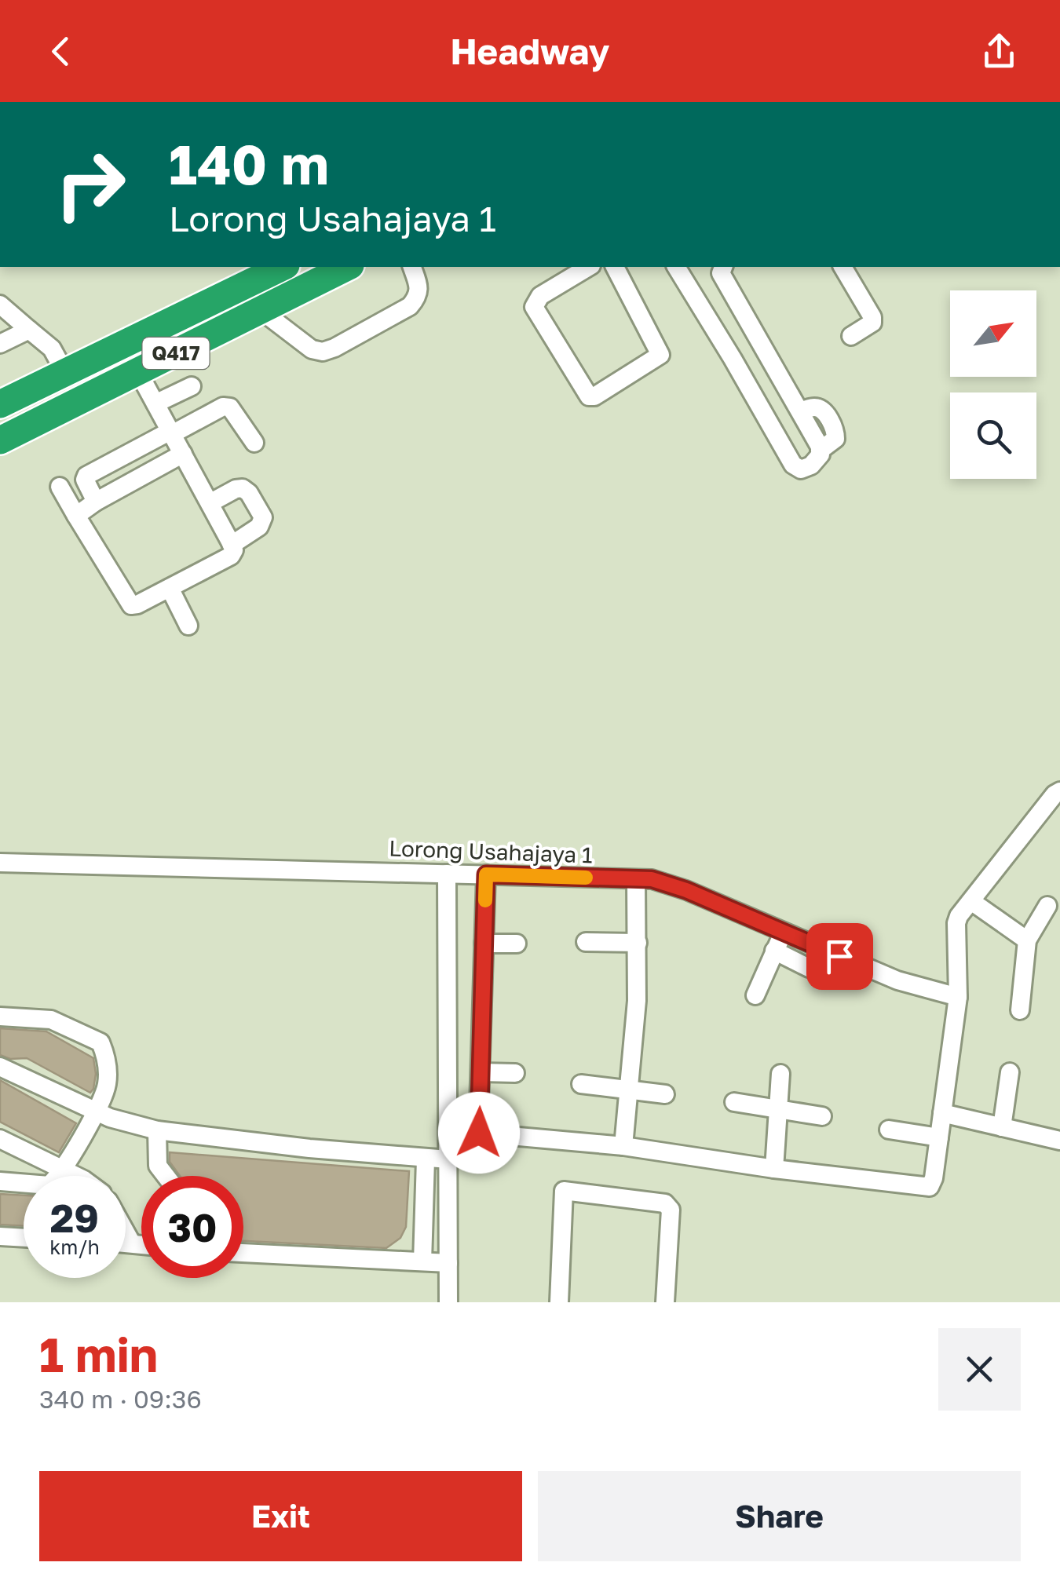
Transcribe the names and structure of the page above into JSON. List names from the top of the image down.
{
  "streets": {
    "highway": ["Q417"],
    "street": ["Lorong Usahajaya 1"]
  },
  "north": "top right",
  "page": {
    "header": "Headway",
    "turn": ["140 m", "Lorong Usahajaya 1"],
    "speed": "29 km/h",
    "limit": "30",
    "heading": ["1 min", "340 m · 09:36"],
    "buttons": ["Exit", "Share"]
  }
}
